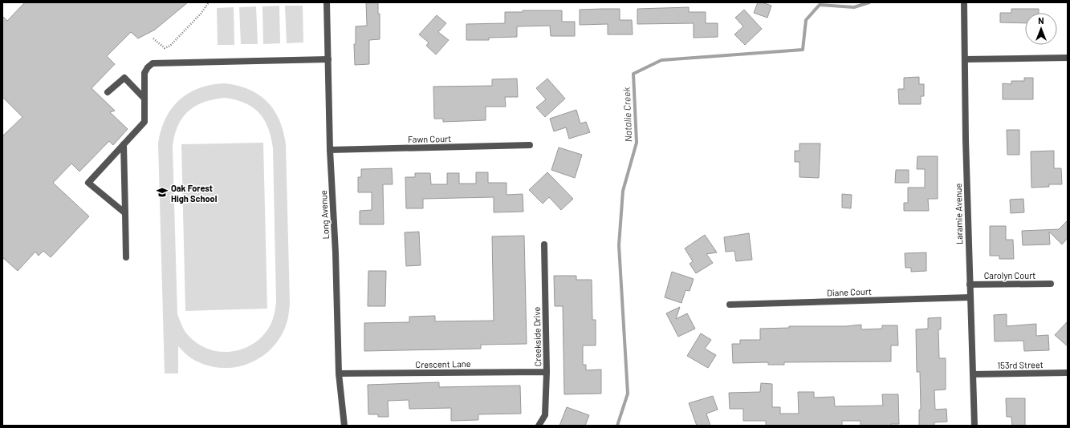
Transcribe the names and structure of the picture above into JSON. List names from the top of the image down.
{
  "streets": {
    "street": [
      "Fawn Court",
      "Laramie Avenue",
      "Long Avenue",
      "Carolyn Court",
      "Diane Court",
      "Creekside Drive",
      "Crescent Lane",
      "153rd Street"
    ]
  },
  "crossings": [
    ["Fawn Court", "Long Avenue"],
    ["Laramie Avenue", "Carolyn Court"],
    ["Laramie Avenue", "Diane Court"],
    ["Laramie Avenue", "153rd Street"],
    ["Long Avenue", "Crescent Lane"],
    ["Creekside Drive", "Crescent Lane"]
  ],
  "water": ["Natalie Creek"],
  "places": {
    "school or university": ["Oak Forest High School"]
  },
  "north": "top"
}
